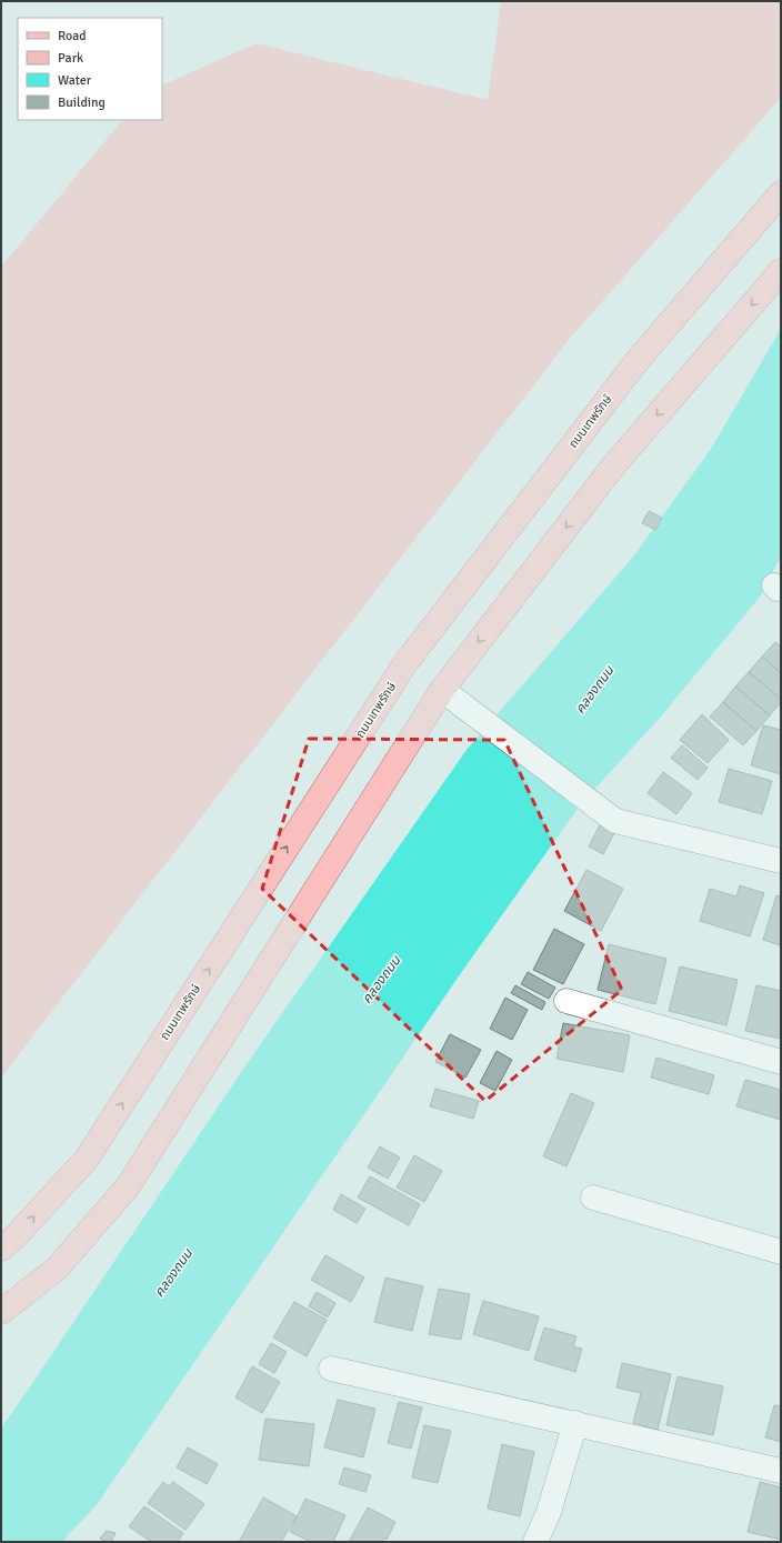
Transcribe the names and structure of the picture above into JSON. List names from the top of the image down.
{
  "streets": {
    "main road": ["ถนนเทพรักษ์"]
  },
  "water": ["คลองถนน"],
  "legend": [
    "Road",
    "Park",
    "Water",
    "Building"
  ]
}
